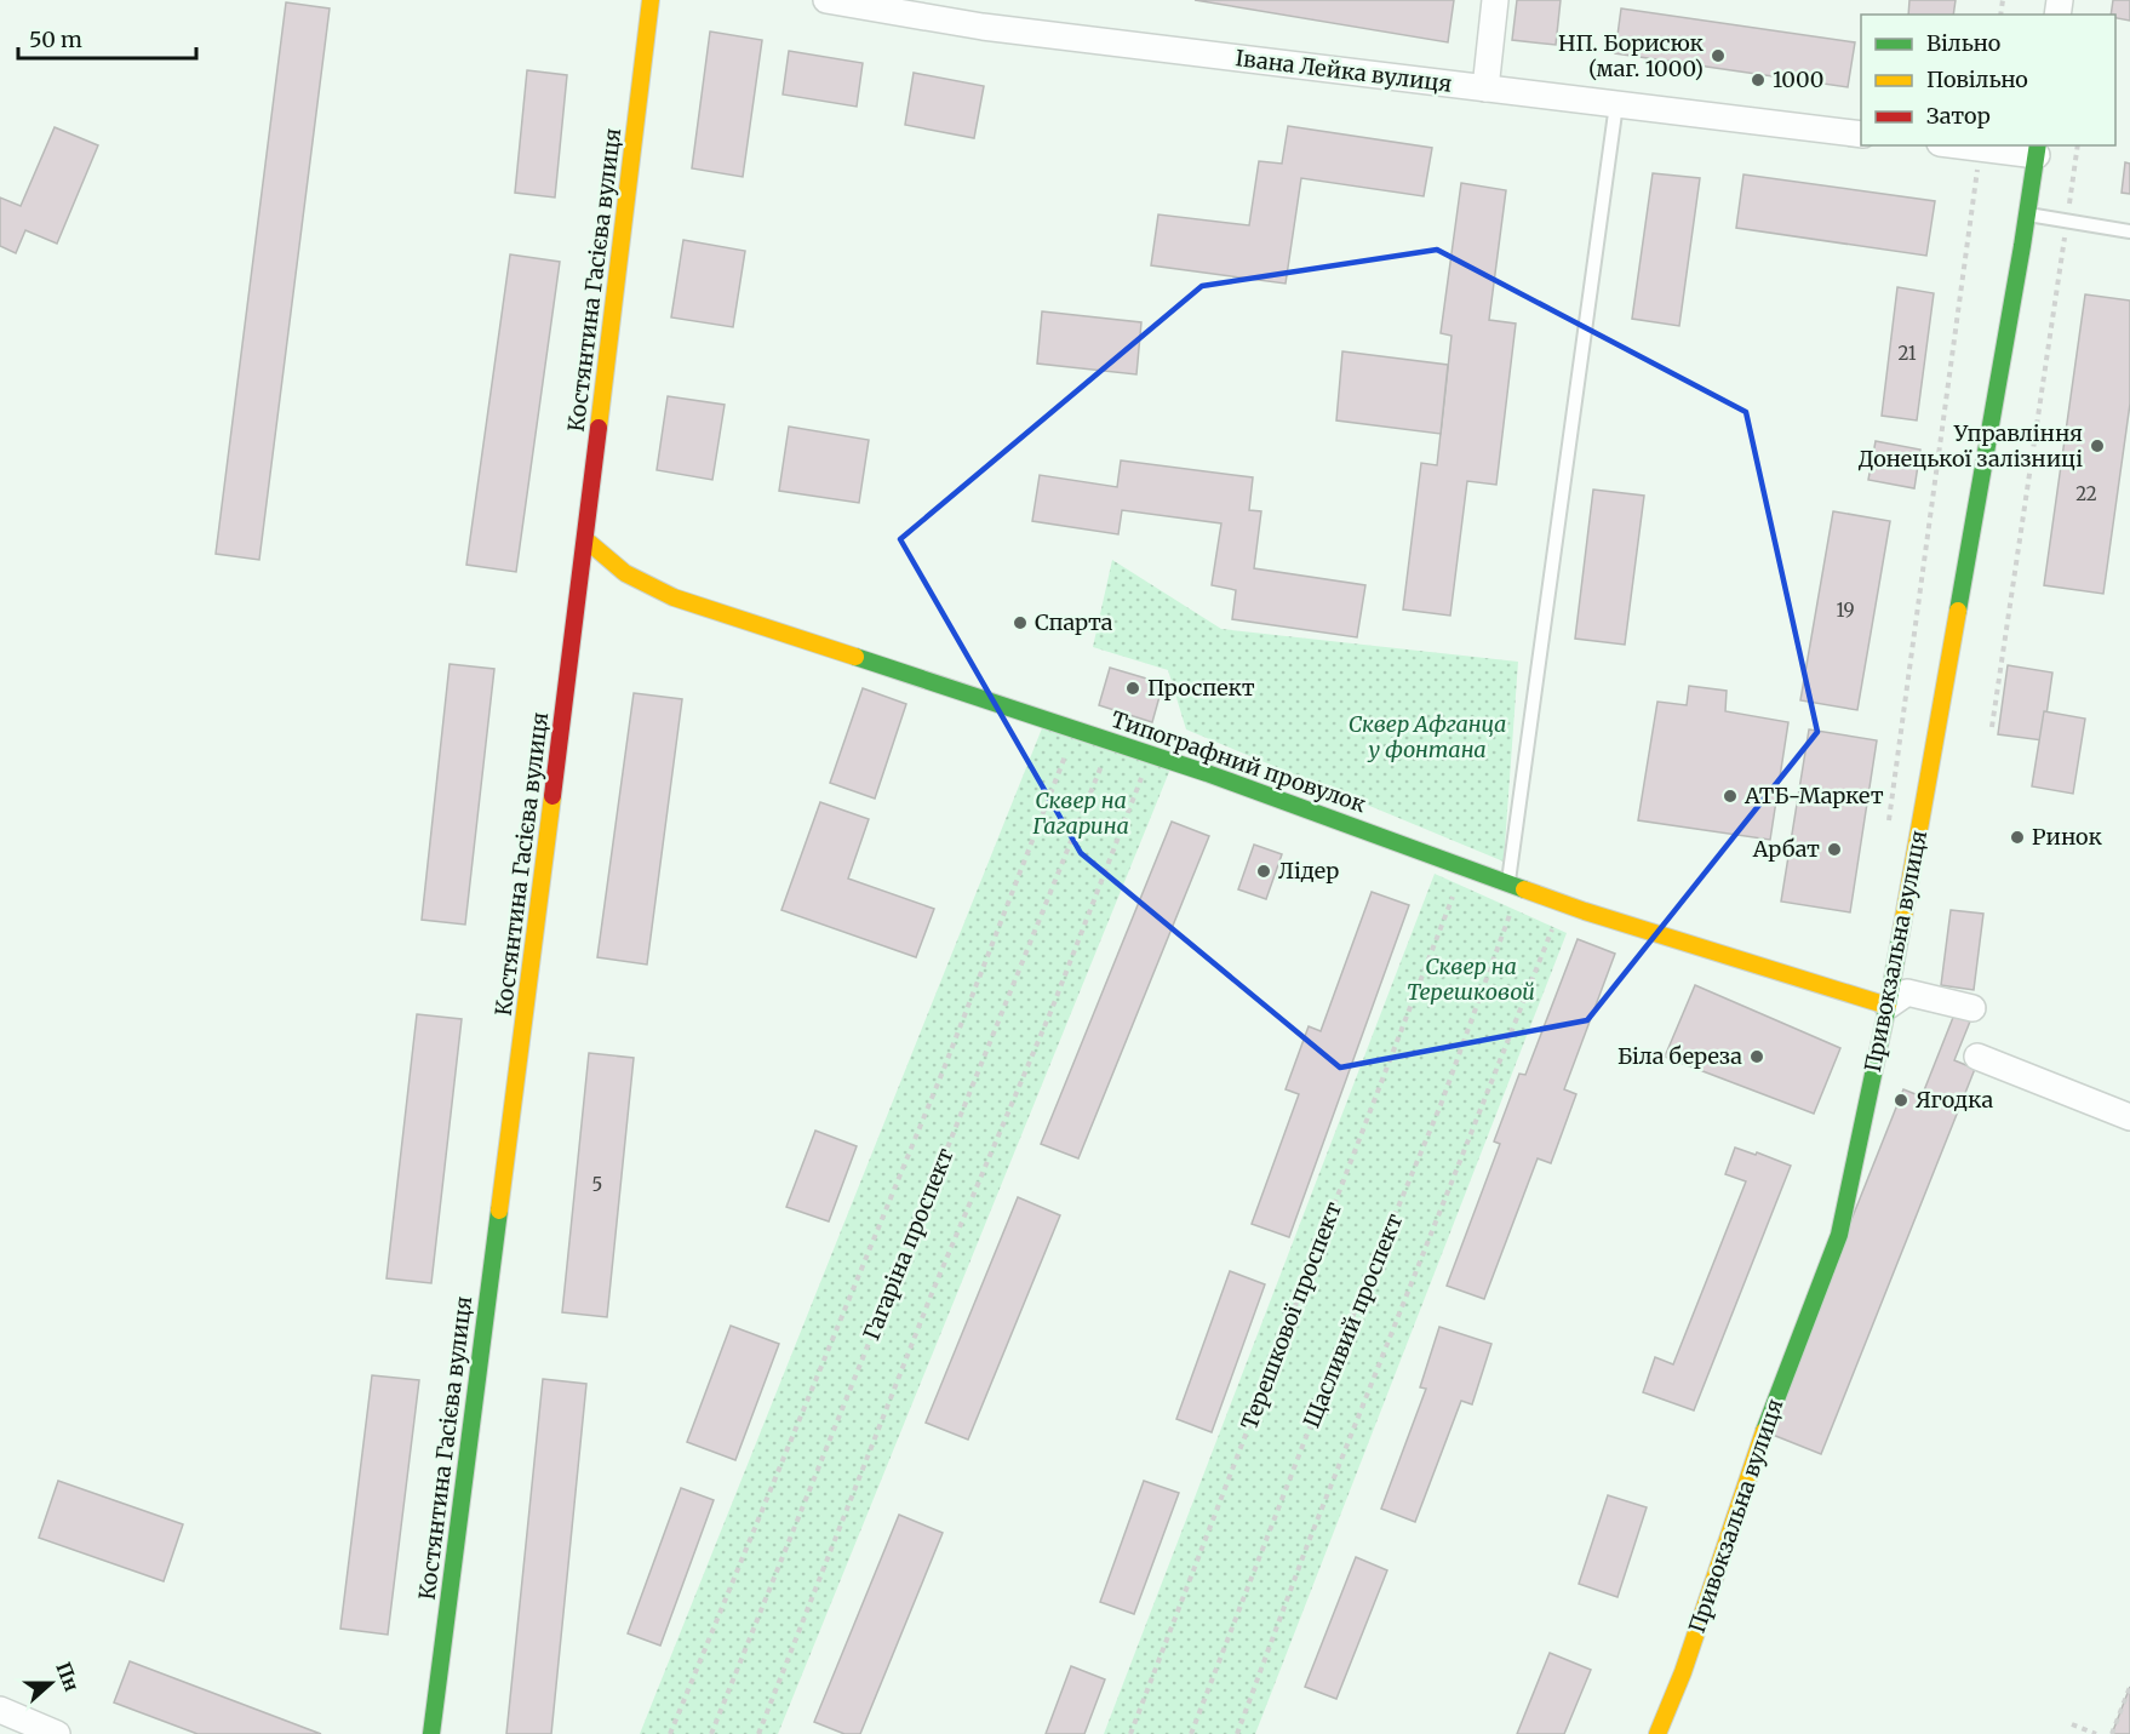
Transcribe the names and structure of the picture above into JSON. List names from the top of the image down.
{
  "streets": {
    "street": [
      "Івана Лейка вулиця",
      "Костянтина Гасієва вулиця",
      "Типографний провулок",
      "Привокзальна вулиця"
    ],
    "path": ["Гагаріна проспект", "Терешкової проспект", "Щасливий проспект"]
  },
  "crossings": [
    ["Костянтина Гасієва вулиця", "Типографний провулок"],
    ["Типографний провулок", "Привокзальна вулиця"]
  ],
  "parks": ["Сквер Афганца у фонтана", "Сквер на Гагарина", "Сквер на Терешковой"],
  "places": [
    "НП. Борисюк (маг. 1000)",
    "1000",
    "Управління Донецької залізниці",
    "Спарта",
    "Проспект",
    "АТБ-Маркет",
    "Ринок",
    "Арбат",
    "Лідер",
    "Біла береза",
    "Ягодка"
  ],
  "house_numbers": [
    "21",
    "22",
    "19",
    "5"
  ],
  "legend": ["Вільно", "Повільно", "Затор"],
  "scale_bar": "50 m",
  "north": "right"
}
